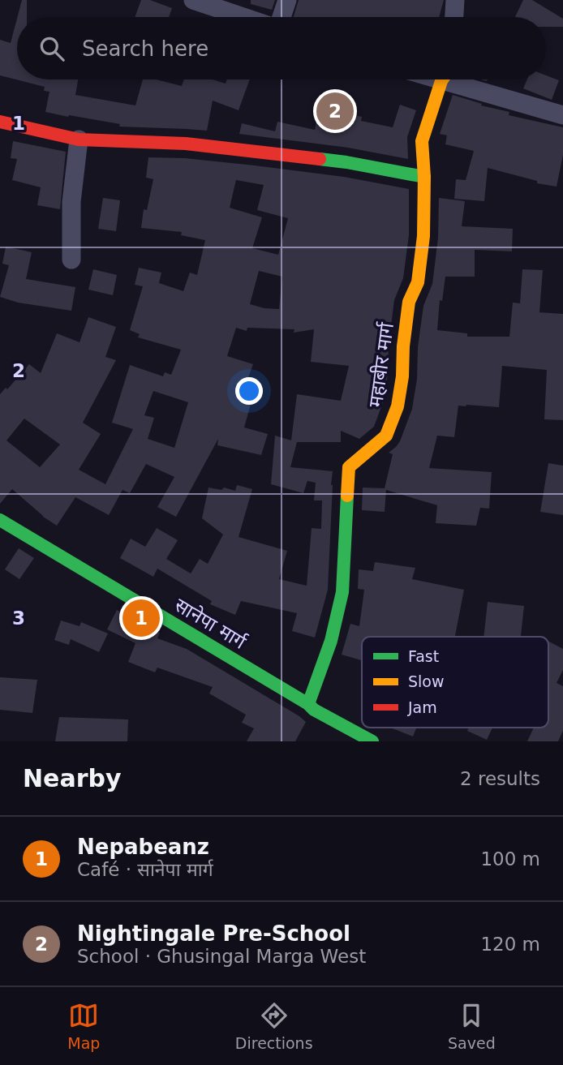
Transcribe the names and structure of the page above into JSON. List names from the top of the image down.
{
  "streets": {
    "street": ["महाबीर मार्ग", "सानेपा मार्ग"]
  },
  "crossings": [
    ["महाबीर मार्ग", "सानेपा मार्ग"]
  ],
  "legend": ["Fast", "Slow", "Jam"],
  "page": {
    "search": "Search here",
    "pins": ["2", "1"],
    "heading": ["Nearby", "2 results"],
    "list": [
      {
        "mark": "1",
        "name": "Nepabeanz",
        "note": "Café · सानेपा मार्ग",
        "value": "100 m"
      },
      {
        "mark": "2",
        "name": "Nightingale Pre-School",
        "note": "School · Ghusingal Marga West",
        "value": "120 m"
      }
    ],
    "nav": ["Map", "Directions", "Saved"]
  },
  "grid": {
    "rows": ["1", "2", "3"]
  }
}
